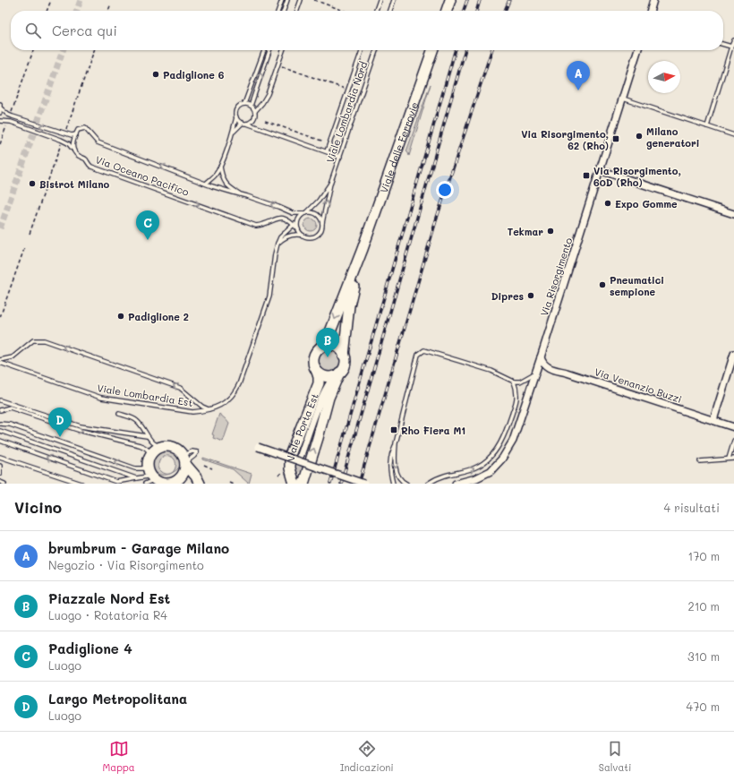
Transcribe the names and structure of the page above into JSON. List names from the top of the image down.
{
  "streets": {
    "street": [
      "Viale delle Ferrovie",
      "Via Risorgimento",
      "Via Venanzio Buzzi",
      "Viale Porta Est"
    ],
    "lane": ["Viale Lombardia Nord", "Via Oceano Pacifico", "Viale Lombardia Est"]
  },
  "crossings": [
    ["Viale Lombardia Nord", "Via Oceano Pacifico"],
    ["Viale delle Ferrovie", "Viale Porta Est"],
    ["Via Risorgimento", "Via Venanzio Buzzi"]
  ],
  "places": {
    "other": [
      "Padiglione 6",
      "Milano generatori",
      "Bistrot Milano",
      "Expo Gomme",
      "Tekmar",
      "Pneumatici sempione",
      "Dipres",
      "Padiglione 2"
    ],
    "transit": ["Via Risorgimento, 62 (Rho)", "Via Risorgimento, 60D (Rho)", "Rho Fiera M1"]
  },
  "north": "right",
  "page": {
    "search": "Cerca qui",
    "pins": [
      "A",
      "C",
      "B",
      "D"
    ],
    "heading": ["Vicino", "4 risultati"],
    "list": [
      {
        "mark": "A",
        "name": "brumbrum - Garage Milano",
        "note": "Negozio · Via Risorgimento",
        "value": "170 m"
      },
      {
        "mark": "B",
        "name": "Piazzale Nord Est",
        "note": "Luogo · Rotatoria R4",
        "value": "210 m"
      },
      {
        "mark": "C",
        "name": "Padiglione 4",
        "note": "Luogo",
        "value": "310 m"
      },
      {
        "mark": "D",
        "name": "Largo Metropolitana",
        "note": "Luogo",
        "value": "470 m"
      }
    ],
    "nav": ["Mappa", "Indicazioni", "Salvati"]
  }
}
